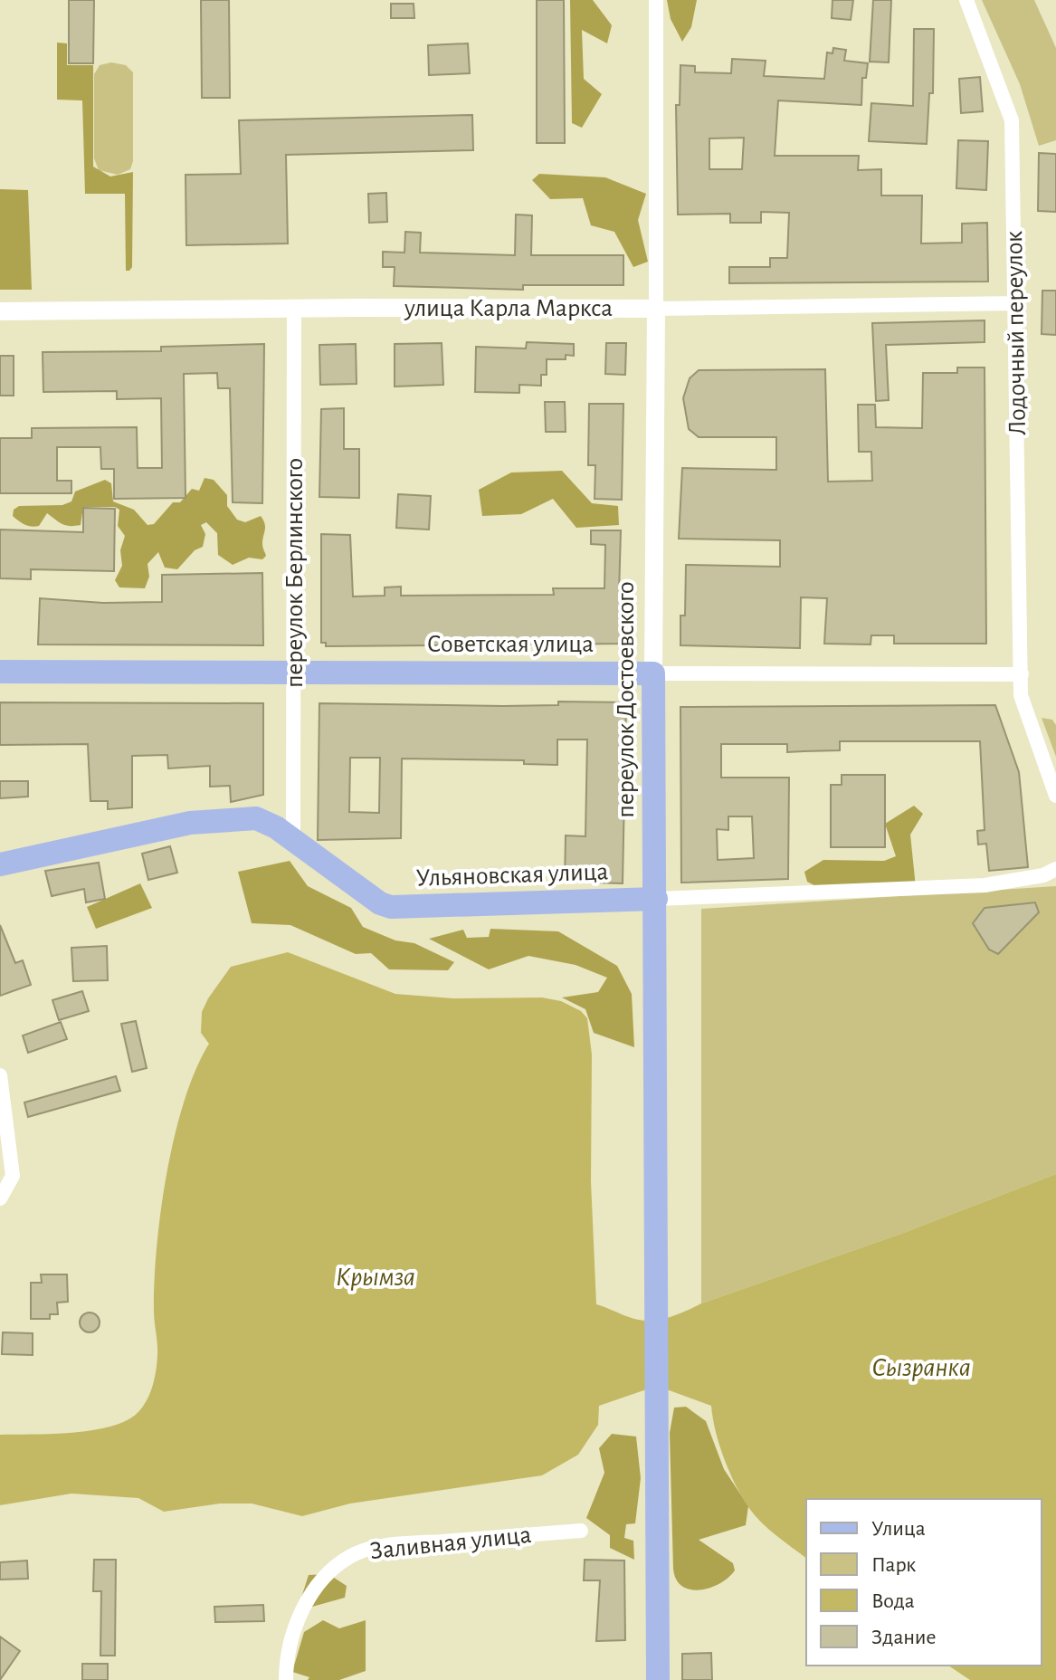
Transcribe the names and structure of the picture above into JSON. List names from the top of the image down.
{
  "streets": {
    "main road": ["Советская улица", "переулок Достоевского", "Ульяновская улица"],
    "street": [
      "улица Карла Маркса",
      "Лодочный переулок",
      "переулок Берлинского",
      "Заливная улица"
    ]
  },
  "crossings": [
    ["улица Карла Маркса", "Лодочный переулок"],
    ["улица Карла Маркса", "переулок Берлинского"],
    ["улица Карла Маркса", "переулок Достоевского"],
    ["Лодочный переулок", "Советская улица"],
    ["переулок Берлинского", "Советская улица"],
    ["переулок Берлинского", "Ульяновская улица"],
    ["Советская улица", "переулок Достоевского"],
    ["переулок Достоевского", "Ульяновская улица"]
  ],
  "water": ["Крымза", "Сызранка"],
  "legend": [
    "Улица",
    "Парк",
    "Вода",
    "Здание"
  ]
}
